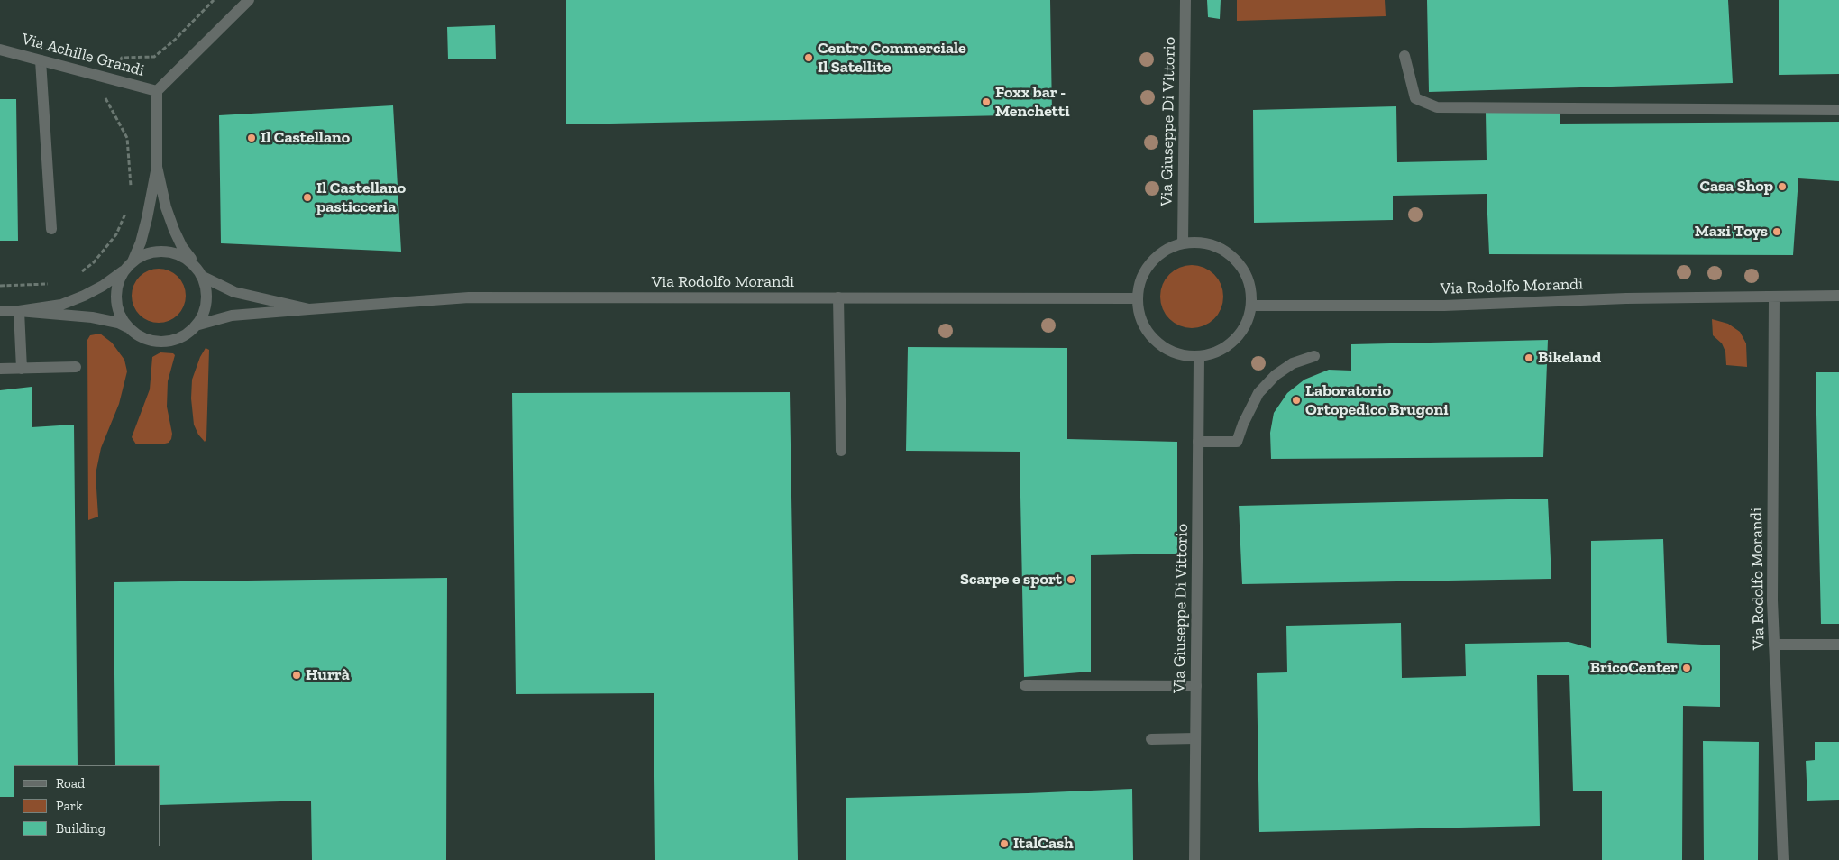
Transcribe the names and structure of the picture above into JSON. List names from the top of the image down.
{
  "streets": {
    "street": ["Via Achille Grandi", "Via Giuseppe Di Vittorio", "Via Rodolfo Morandi"]
  },
  "crossings": [
    ["Via Achille Grandi", "Via Rodolfo Morandi"],
    ["Via Giuseppe Di Vittorio", "Via Rodolfo Morandi"]
  ],
  "places": [
    "Centro Commerciale Il Satellite",
    "Foxx bar - Menchetti",
    "Il Castellano",
    "Casa Shop",
    "Il Castellano pasticceria",
    "Maxi Toys",
    "Bikeland",
    "Laboratorio Ortopedico Brugoni",
    "Scarpe e sport",
    "BricoCenter",
    "Hurrà",
    "ItalCash"
  ],
  "legend": ["Road", "Park", "Building"]
}
